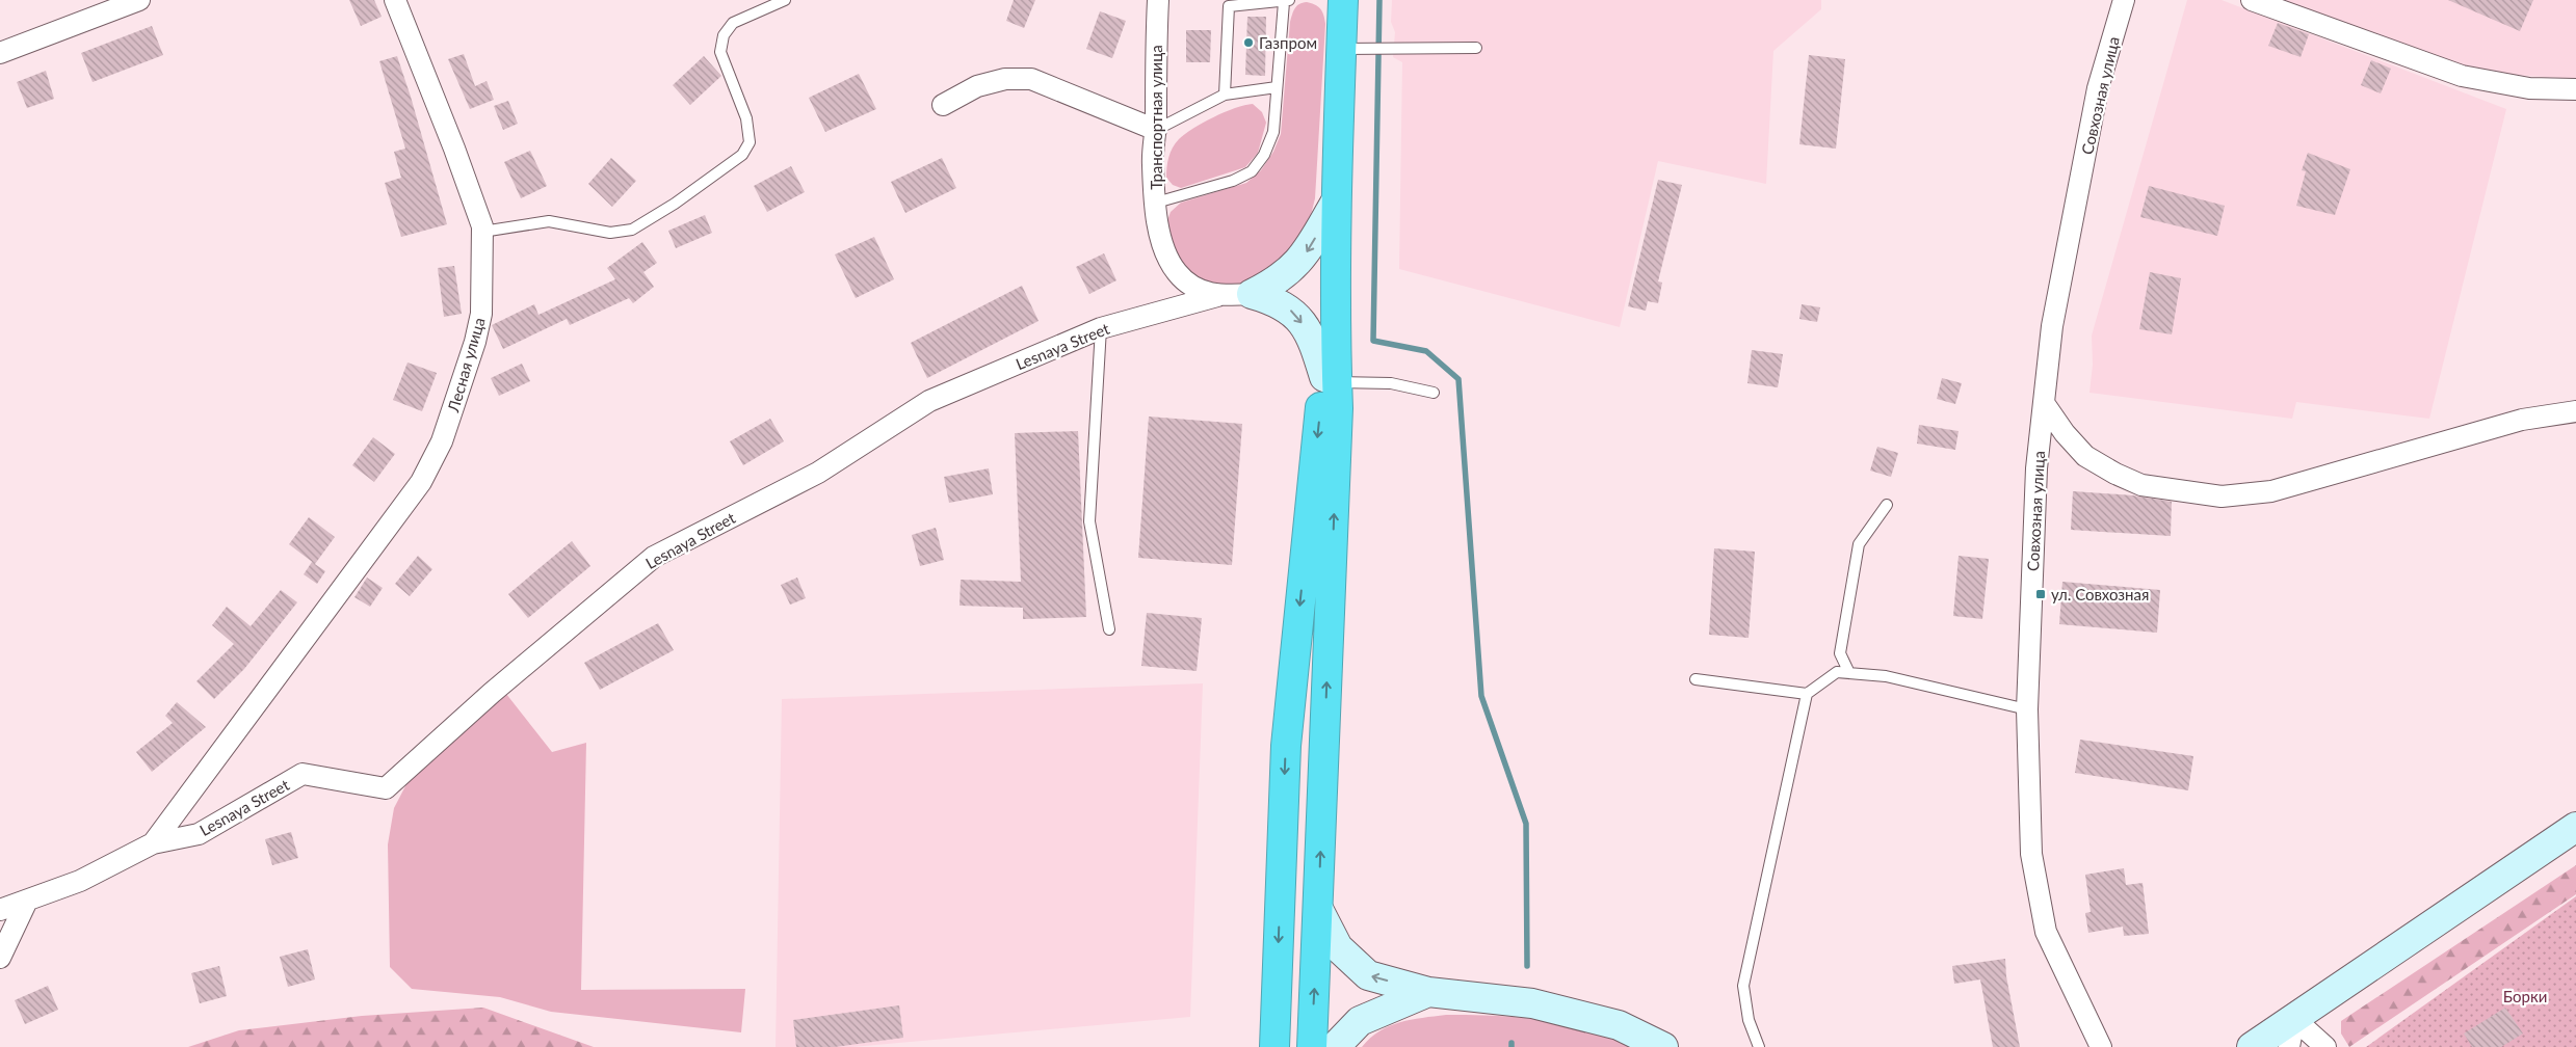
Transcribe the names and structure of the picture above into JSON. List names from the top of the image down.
{
  "streets": {
    "street": [
      "Совхозная улица",
      "Транспортная улица",
      "Lesnaya Street",
      "Лесная улица"
    ]
  },
  "crossings": [
    ["Транспортная улица", "Lesnaya Street"],
    ["Lesnaya Street", "Лесная улица"]
  ],
  "parks": ["Борки"],
  "places": {
    "other": ["Газпром"],
    "transit": ["ул. Совхозная"]
  }
}
